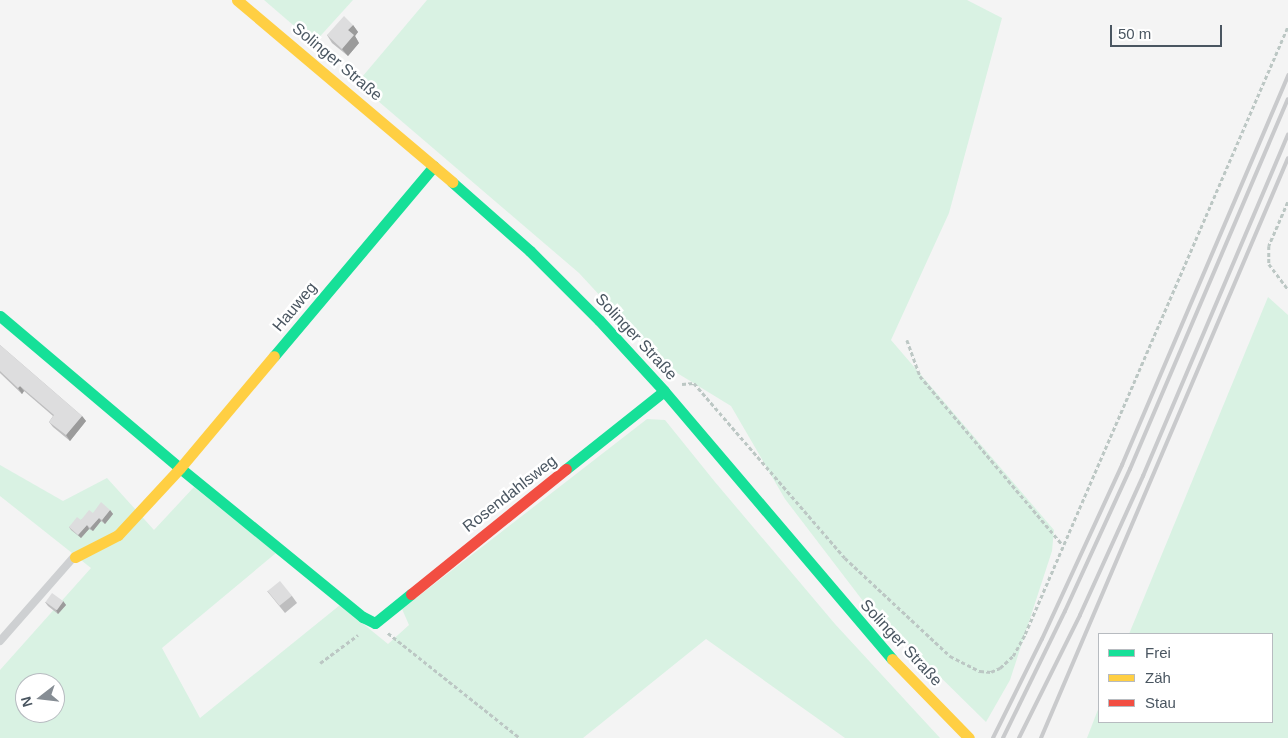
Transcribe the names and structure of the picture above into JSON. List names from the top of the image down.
{
  "streets": {
    "street": ["Solinger Straße", "Hauweg", "Rosendahlsweg"]
  },
  "crossings": [
    ["Solinger Straße", "Hauweg"],
    ["Solinger Straße", "Rosendahlsweg"]
  ],
  "legend": ["Frei", "Zäh", "Stau"],
  "scale_bar": "50 m",
  "north": "left"
}
